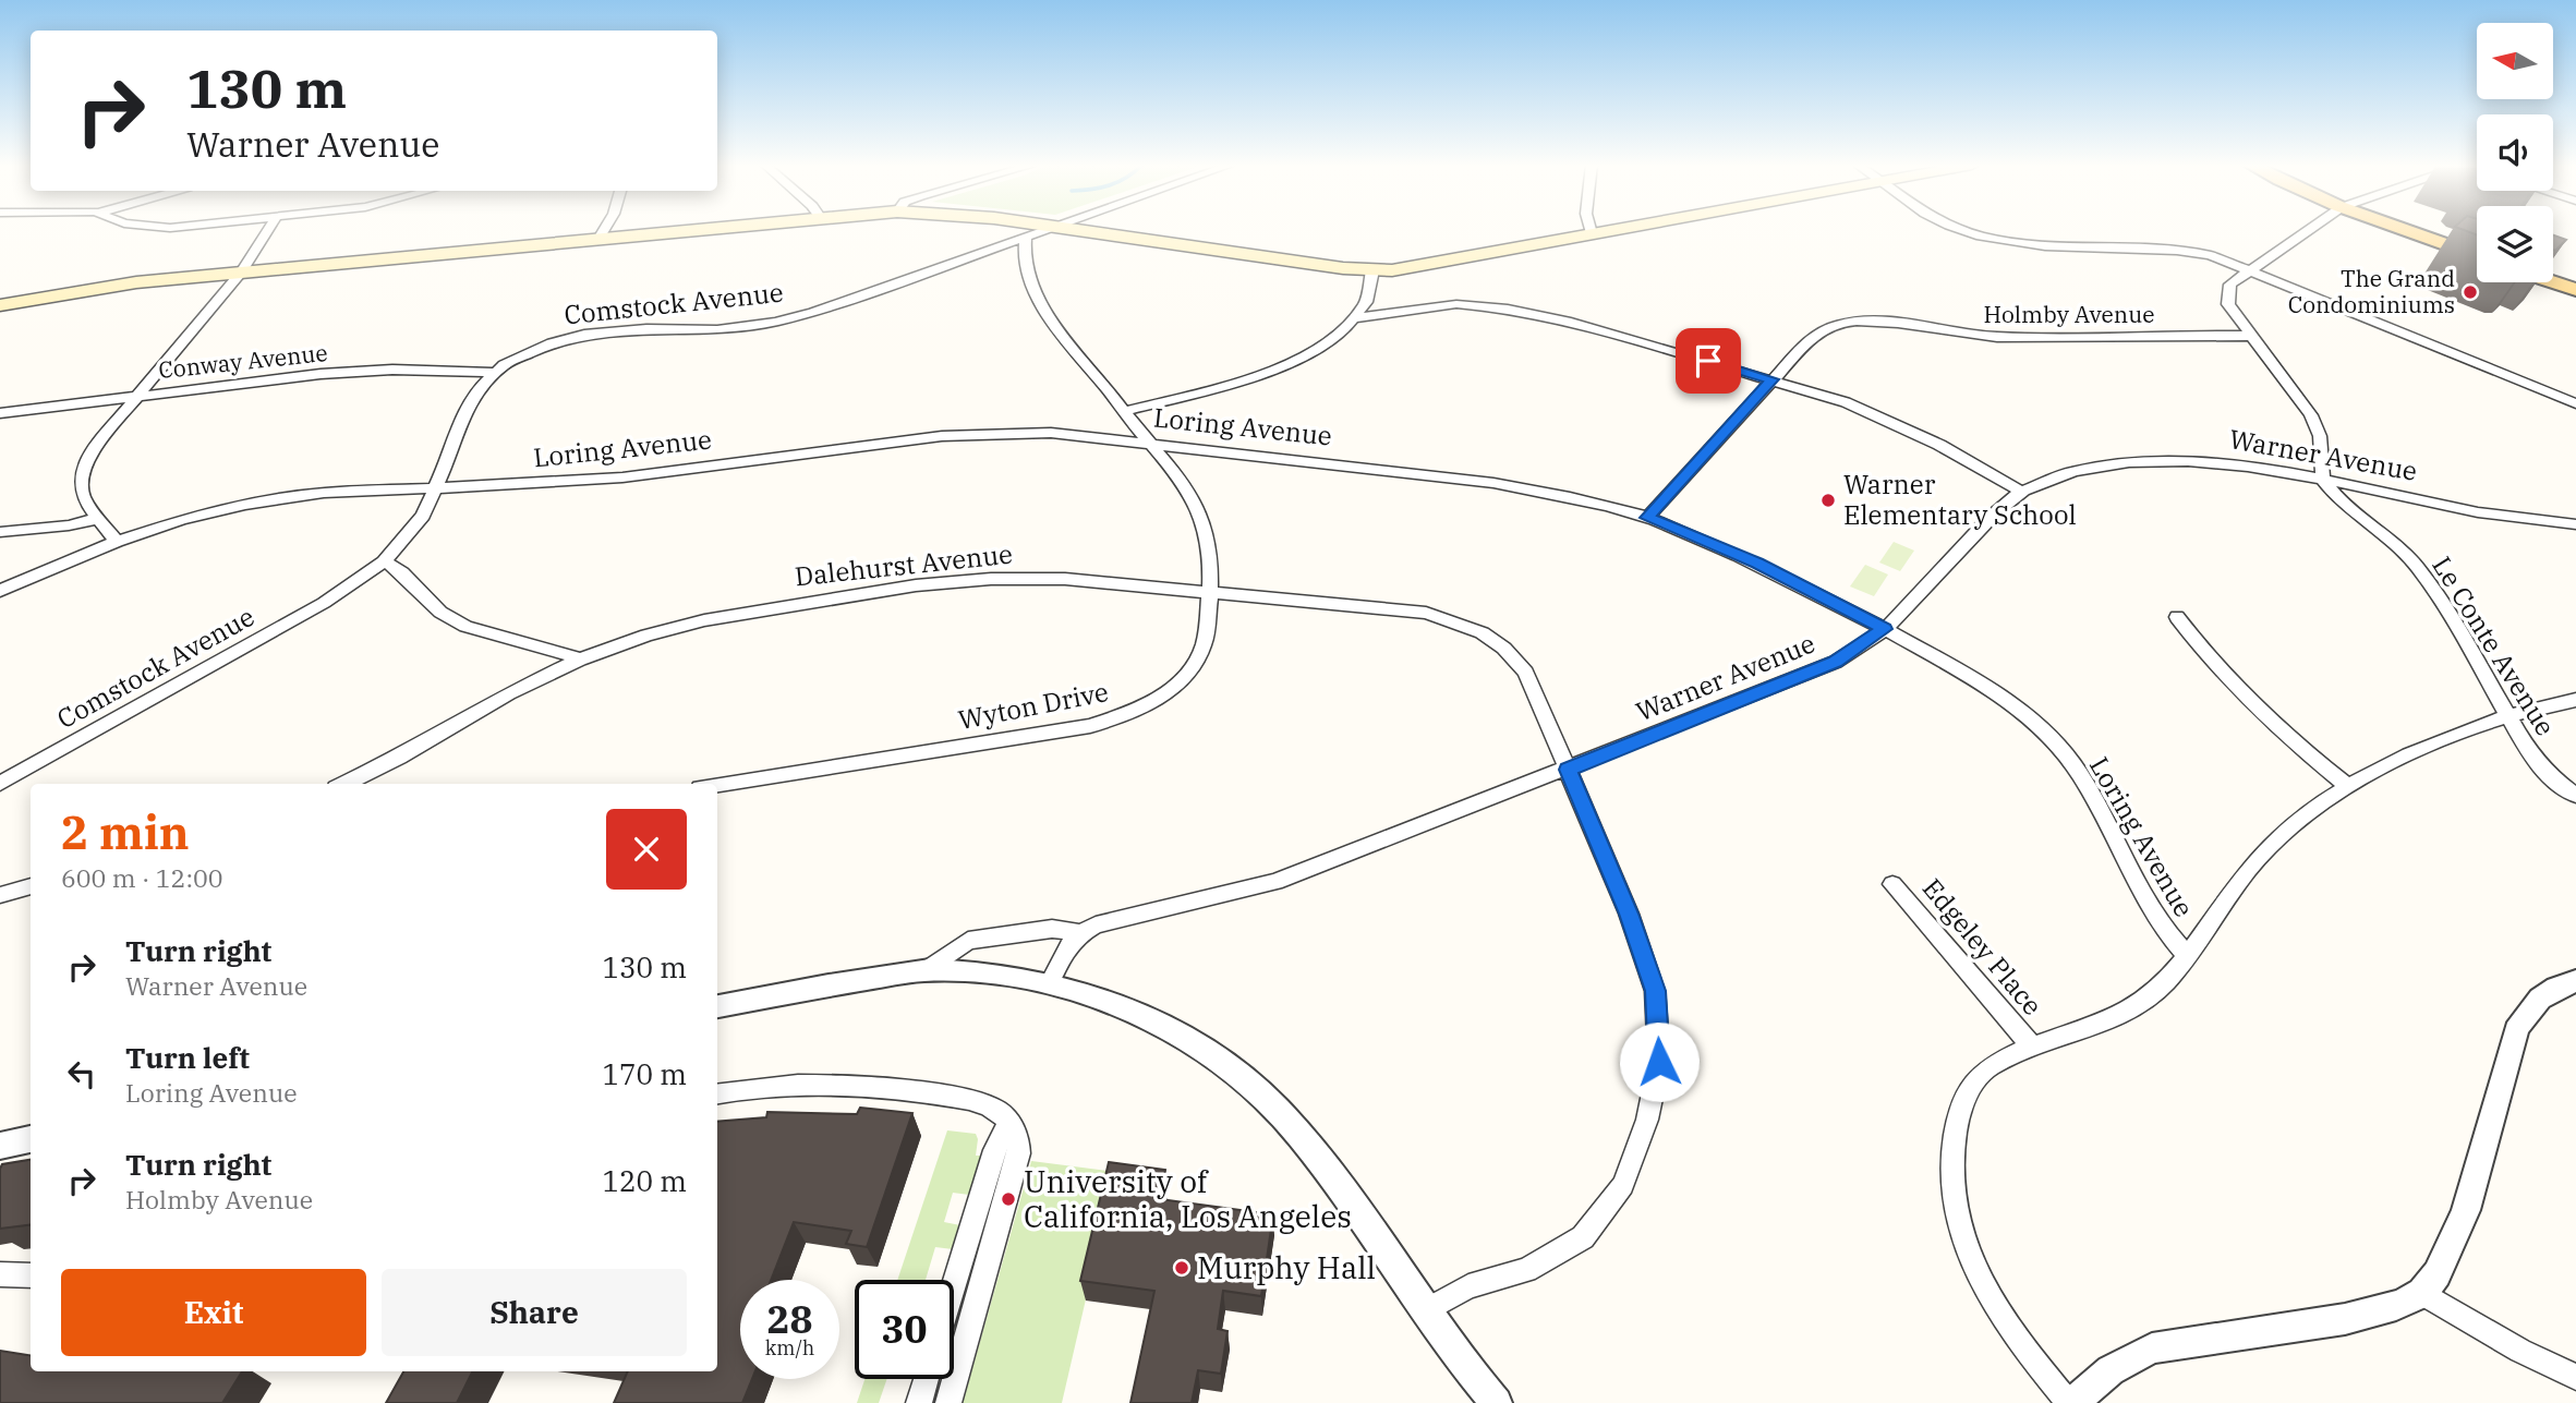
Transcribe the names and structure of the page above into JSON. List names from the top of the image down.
{
  "streets": {
    "street": [
      "Comstock Avenue",
      "Holmby Avenue",
      "Conway Avenue",
      "Loring Avenue",
      "Warner Avenue",
      "Dalehurst Avenue",
      "Le Conte Avenue",
      "Wyton Drive",
      "Edgeley Place"
    ]
  },
  "crossings": [
    ["Comstock Avenue", "Conway Avenue"],
    ["Comstock Avenue", "Loring Avenue"],
    ["Comstock Avenue", "Wyton Drive"],
    ["Holmby Avenue", "Loring Avenue"],
    ["Loring Avenue", "Warner Avenue"],
    ["Loring Avenue", "Wyton Drive"],
    ["Warner Avenue", "Dalehurst Avenue"],
    ["Warner Avenue", "Le Conte Avenue"],
    ["Dalehurst Avenue", "Wyton Drive"]
  ],
  "places": [
    "The Grand Condominiums",
    "Warner Elementary School",
    "University of California, Los Angeles",
    "Murphy Hall"
  ],
  "north": "left",
  "page": {
    "turn": ["130 m", "Warner Avenue"],
    "heading": ["2 min", "600 m · 12:00"],
    "list": [
      {
        "name": "Turn right",
        "note": "Warner Avenue",
        "value": "130 m"
      },
      {
        "name": "Turn left",
        "note": "Loring Avenue",
        "value": "170 m"
      },
      {
        "name": "Turn right",
        "note": "Holmby Avenue",
        "value": "120 m"
      }
    ],
    "buttons": ["Exit", "Share"],
    "speed": "28 km/h",
    "limit": "30"
  }
}
